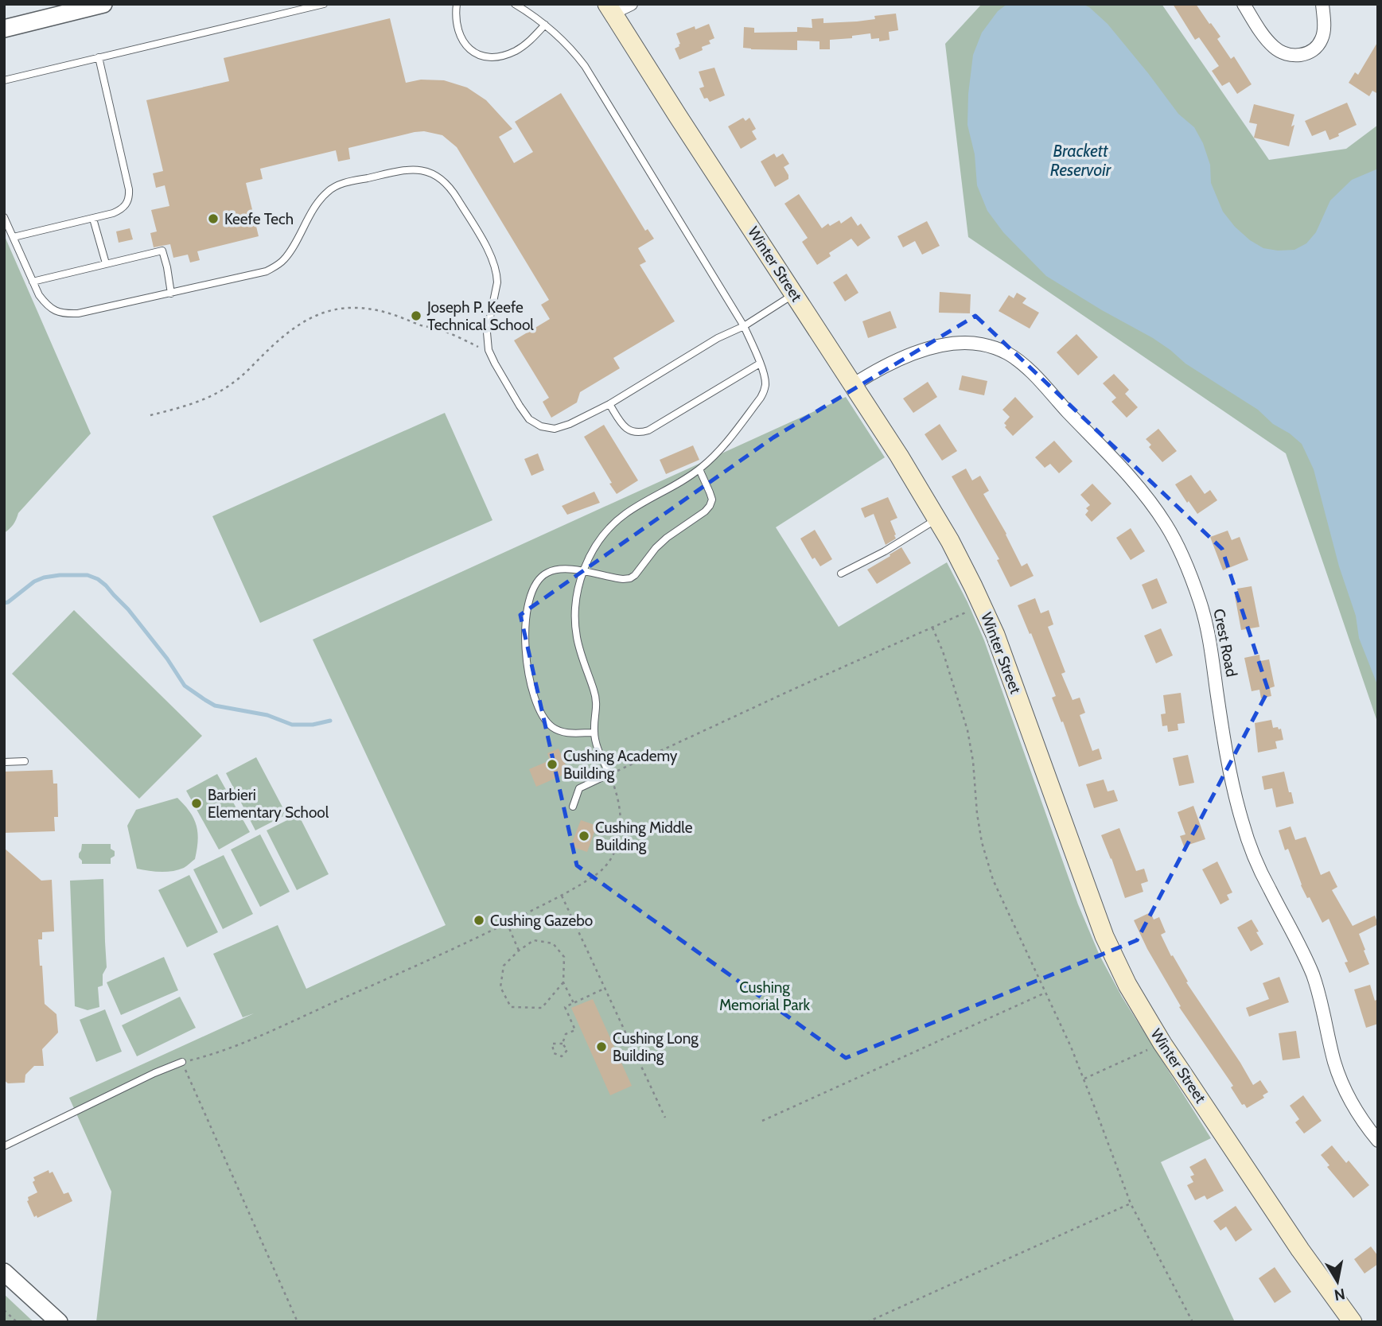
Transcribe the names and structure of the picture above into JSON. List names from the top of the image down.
{
  "streets": {
    "main road": ["Winter Street"],
    "street": ["Crest Road"]
  },
  "crossings": [
    ["Winter Street", "Crest Road"]
  ],
  "water": ["Brackett Reservoir"],
  "parks": ["Cushing Memorial Park"],
  "places": [
    "Keefe Tech",
    "Joseph P. Keefe Technical School",
    "Cushing Academy Building",
    "Barbieri Elementary School",
    "Cushing Middle Building",
    "Cushing Gazebo",
    "Cushing Long Building"
  ],
  "north": "bottom"
}
